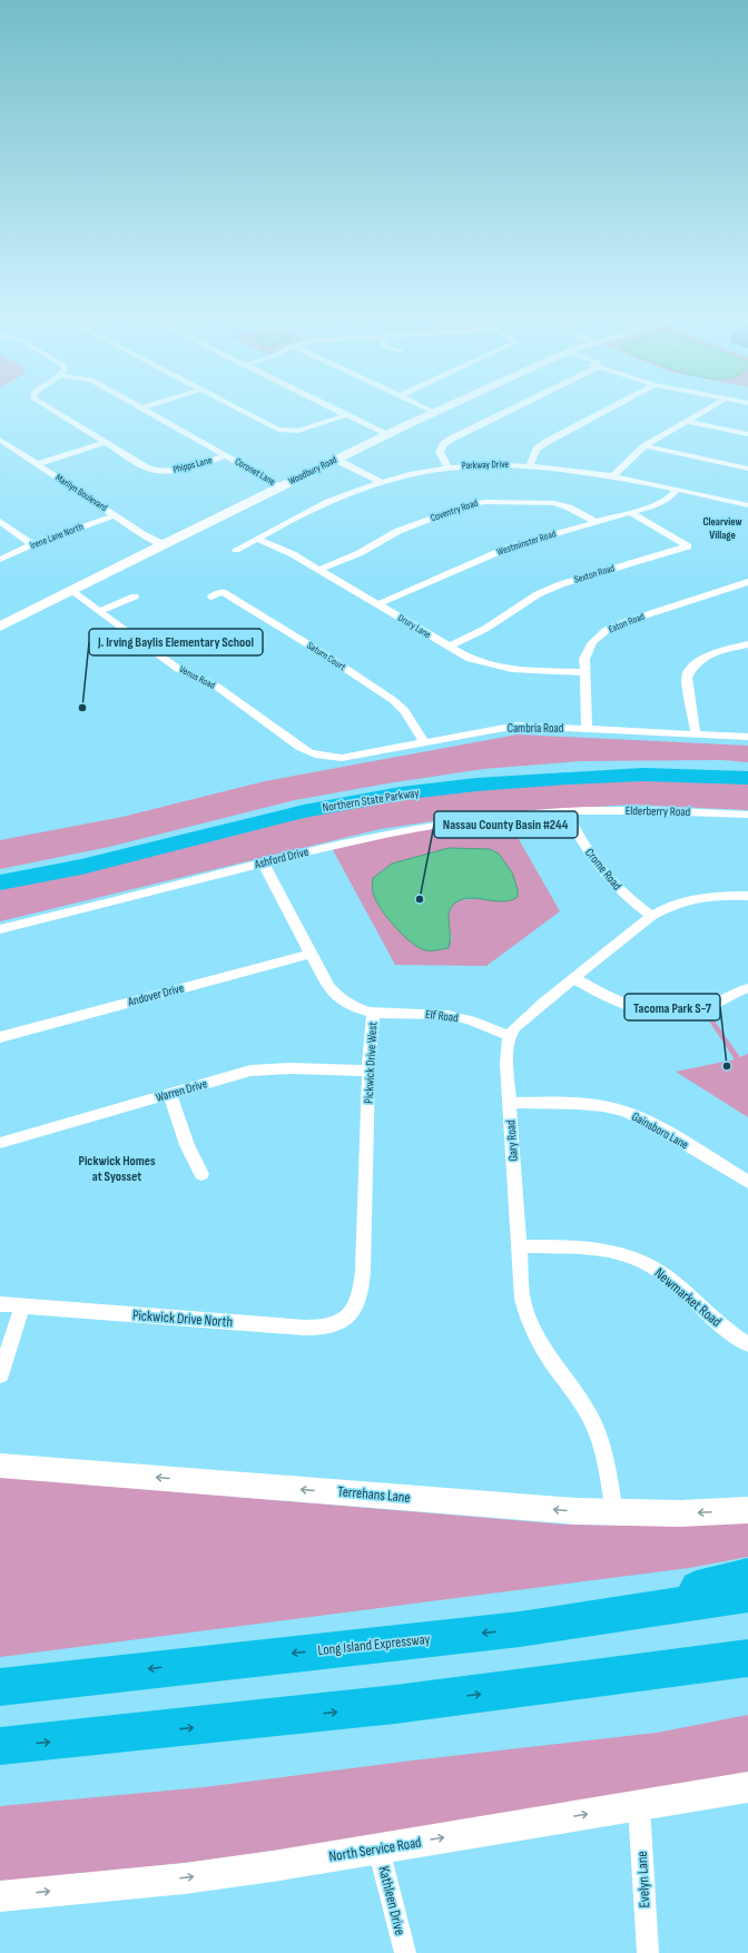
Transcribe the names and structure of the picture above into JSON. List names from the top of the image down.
{
  "streets": {
    "highway": ["Northern State Parkway", "Long Island Expressway"],
    "main road": ["Woodbury Road", "Terrehans Lane", "North Service Road"],
    "street": [
      "Phipps Lane",
      "Parkway Drive",
      "Coronet Lane",
      "Marilyn Boulevard",
      "Coventry Road",
      "Irene Lane North",
      "Westminster Road",
      "Sexton Road",
      "Eaton Road",
      "Drury Lane",
      "Saturn Court",
      "Venus Road",
      "Cambria Road",
      "Elderberry Road",
      "Ashford Drive",
      "Crome Road",
      "Andover Drive",
      "Elf Road",
      "Pickwick Drive West",
      "Warren Drive",
      "Gainsboro Lane",
      "Gary Road",
      "Newmarket Road",
      "Pickwick Drive North",
      "Evelyn Lane",
      "Kathleen Drive"
    ]
  },
  "crossings": [
    ["Phipps Lane", "Coronet Lane"],
    ["Parkway Drive", "Westminster Road"],
    ["Parkway Drive", "Drury Lane"],
    ["Woodbury Road", "Coronet Lane"],
    ["Woodbury Road", "Marilyn Boulevard"],
    ["Woodbury Road", "Venus Road"],
    ["Marilyn Boulevard", "Irene Lane North"],
    ["Coventry Road", "Westminster Road"],
    ["Coventry Road", "Drury Lane"],
    ["Westminster Road", "Sexton Road"],
    ["Westminster Road", "Drury Lane"],
    ["Sexton Road", "Drury Lane"],
    ["Eaton Road", "Drury Lane"],
    ["Eaton Road", "Cambria Road"],
    ["Saturn Court", "Cambria Road"],
    ["Venus Road", "Cambria Road"],
    ["Elderberry Road", "Ashford Drive"],
    ["Elderberry Road", "Crome Road"],
    ["Ashford Drive", "Crome Road"],
    ["Ashford Drive", "Pickwick Drive West"],
    ["Andover Drive", "Pickwick Drive West"],
    ["Elf Road", "Pickwick Drive West"],
    ["Elf Road", "Gary Road"],
    ["Pickwick Drive West", "Warren Drive"],
    ["Pickwick Drive West", "Pickwick Drive North"],
    ["Gainsboro Lane", "Gary Road"],
    ["Gary Road", "Newmarket Road"],
    ["Gary Road", "Terrehans Lane"],
    ["North Service Road", "Evelyn Lane"],
    ["North Service Road", "Kathleen Drive"]
  ],
  "one_way": ["Terrehans Lane", "North Service Road"],
  "districts": ["Clearview Village", "Pickwick Homes at Syosset"],
  "places": ["J. Irving Baylis Elementary School", "Nassau County Basin #244", "Tacoma Park S-7"]
}
